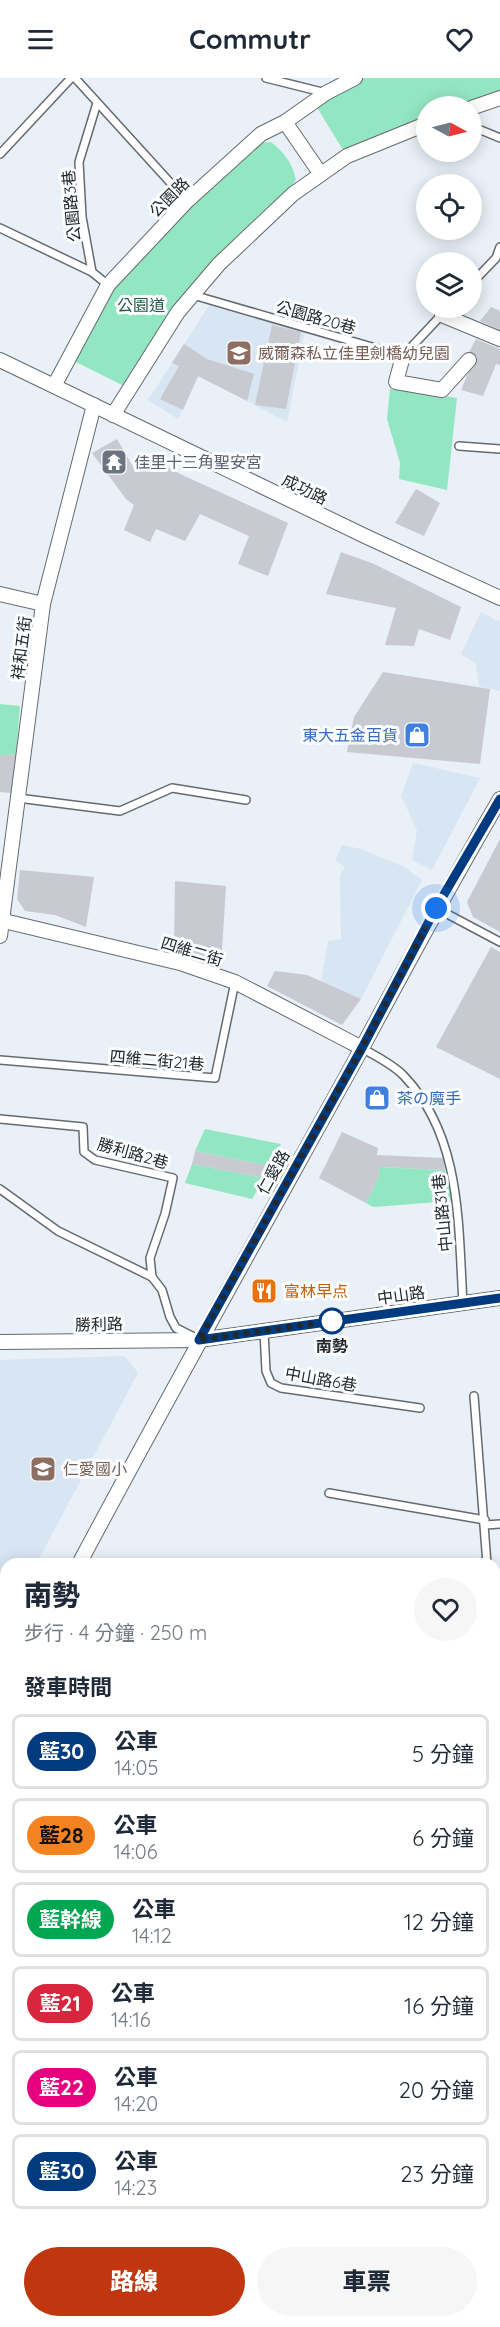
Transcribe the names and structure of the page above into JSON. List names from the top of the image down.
{
  "streets": {
    "street": [
      "公園路",
      "成功路",
      "祥和五街",
      "四維二街",
      "仁愛路",
      "中山路",
      "勝利路"
    ],
    "lane": [
      "公園路3巷",
      "公園路20巷",
      "四維二街21巷",
      "勝利路2巷",
      "中山路31巷",
      "中山路6巷"
    ]
  },
  "crossings": [
    ["公園路", "公園路3巷"],
    ["公園路", "成功路"],
    ["成功路", "祥和五街"],
    ["祥和五街", "四維二街"],
    ["四維二街", "四維二街21巷"],
    ["四維二街", "仁愛路"],
    ["四維二街", "中山路31巷"],
    ["仁愛路", "中山路31巷"],
    ["仁愛路", "中山路"],
    ["仁愛路", "勝利路"],
    ["中山路31巷", "中山路"],
    ["中山路", "勝利路"],
    ["中山路", "中山路6巷"]
  ],
  "parks": ["公園道"],
  "places": {
    "school or university": ["威爾森私立佳里劍橋幼兒園", "仁愛國小"],
    "temple": ["佳里十三角聖安宮"],
    "shop": ["東大五金百貨", "茶の魔手"],
    "restaurant": ["富林早点"],
    "other": ["南勢"]
  },
  "lines": ["bus line 藍30"],
  "north": "right",
  "page": {
    "header": "Commutr",
    "heading": [
      ["南勢", "步行 · 4 分鐘 · 250 m"],
      "發車時間"
    ],
    "list": [
      {
        "mark": "藍30",
        "name": "公車",
        "note": "14:05",
        "value": "5 分鐘"
      },
      {
        "mark": "藍28",
        "name": "公車",
        "note": "14:06",
        "value": "6 分鐘"
      },
      {
        "mark": "藍幹線",
        "name": "公車",
        "note": "14:12",
        "value": "12 分鐘"
      },
      {
        "mark": "藍21",
        "name": "公車",
        "note": "14:16",
        "value": "16 分鐘"
      },
      {
        "mark": "藍22",
        "name": "公車",
        "note": "14:20",
        "value": "20 分鐘"
      },
      {
        "mark": "藍30",
        "name": "公車",
        "note": "14:23",
        "value": "23 分鐘"
      }
    ],
    "buttons": ["路線", "車票"]
  }
}
